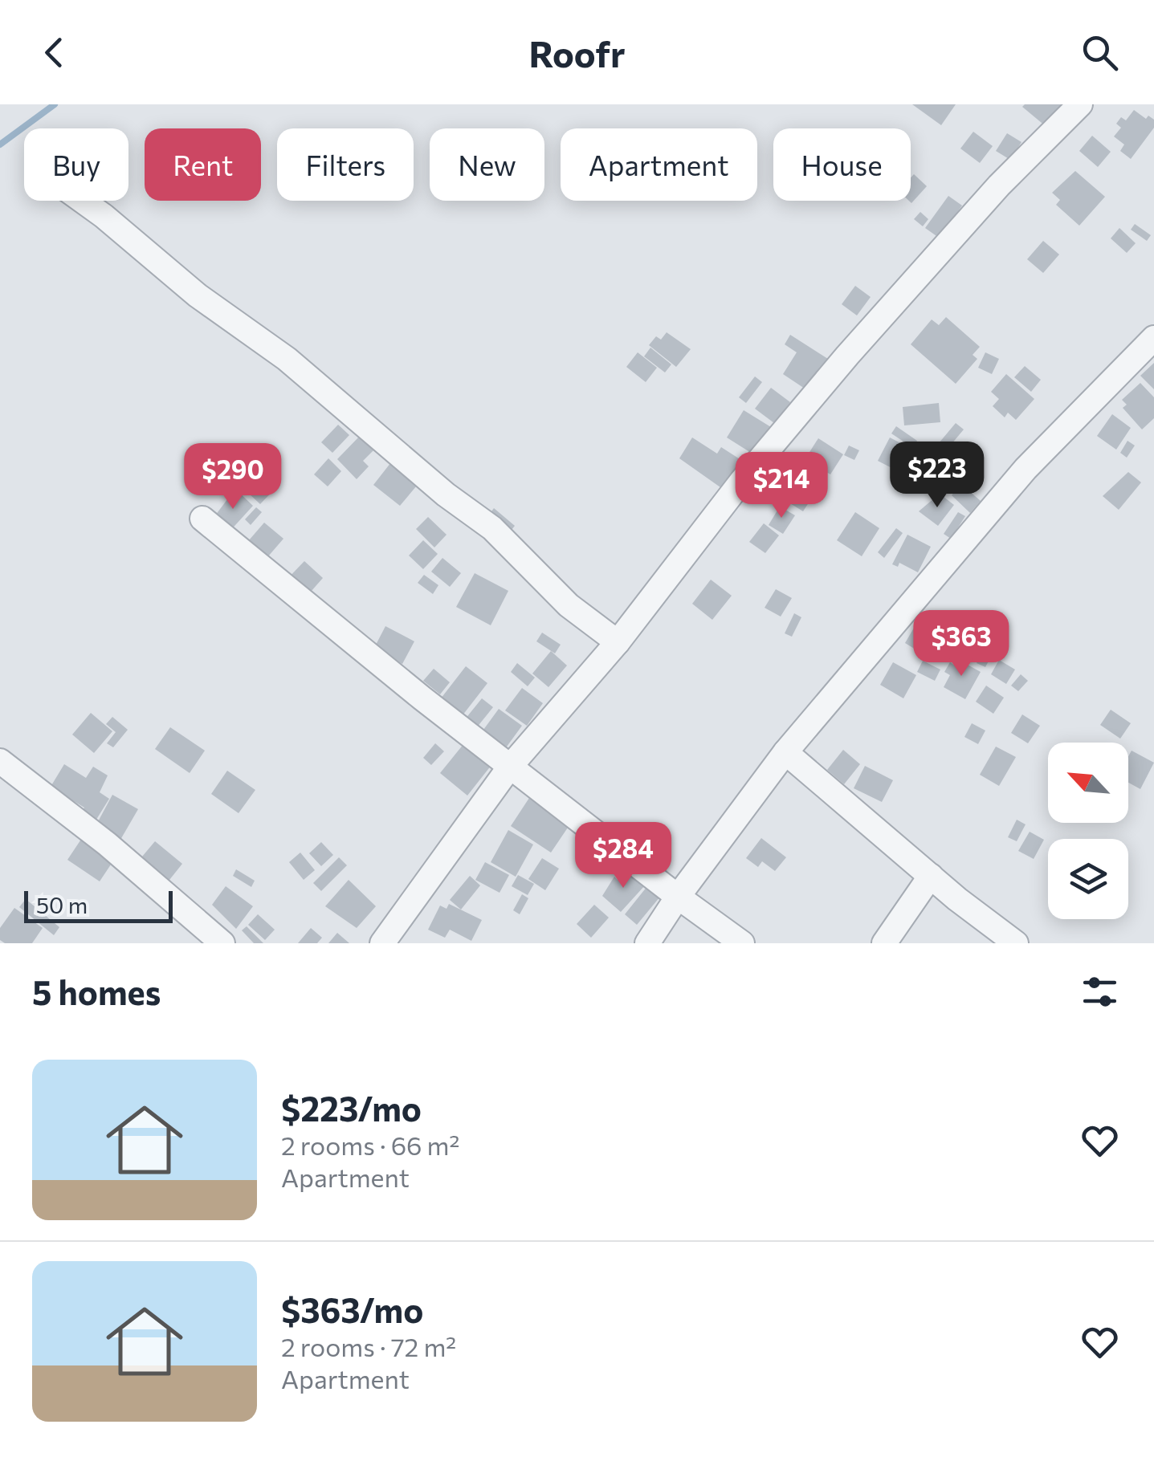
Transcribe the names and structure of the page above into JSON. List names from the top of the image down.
{
  "scale_bar": "50 m",
  "north": "top left",
  "page": {
    "header": "Roofr",
    "chip": [
      "Buy",
      "Rent",
      "Filters",
      "New",
      "Apartment",
      "House"
    ],
    "price": [
      "$223",
      "$290",
      "$214",
      "$363",
      "$284"
    ],
    "scale": "50 m",
    "heading": "5 homes",
    "list": [
      {
        "name": "$223/mo",
        "note": "2 rooms · 66 m² · Apartment"
      },
      {
        "name": "$363/mo",
        "note": "2 rooms · 72 m² · Apartment"
      }
    ]
  }
}
